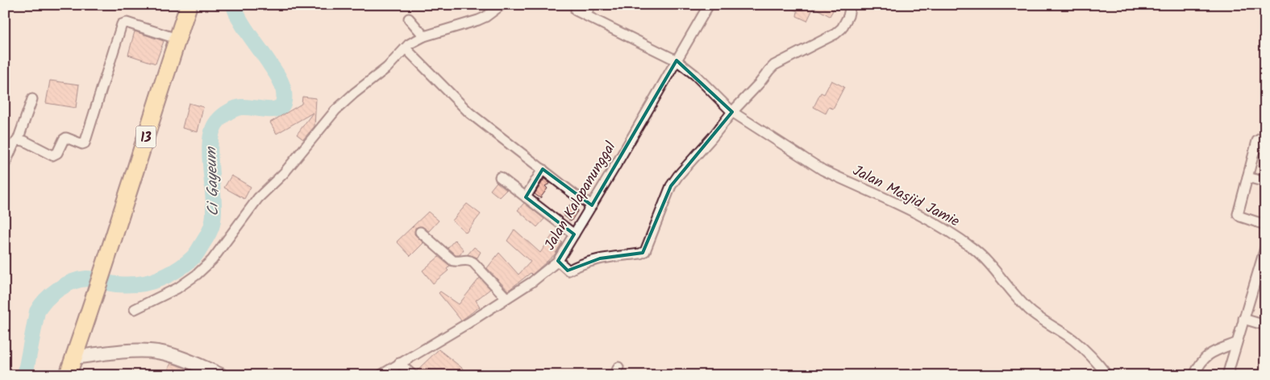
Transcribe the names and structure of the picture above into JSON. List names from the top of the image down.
{
  "streets": {
    "highway": ["13"],
    "street": ["Jalan Kalapanunggal", "Jalan Masjid Jamie"]
  },
  "crossings": [
    ["Jalan Kalapanunggal", "Jalan Masjid Jamie"]
  ],
  "water": ["Ci Gayeum"]
}
